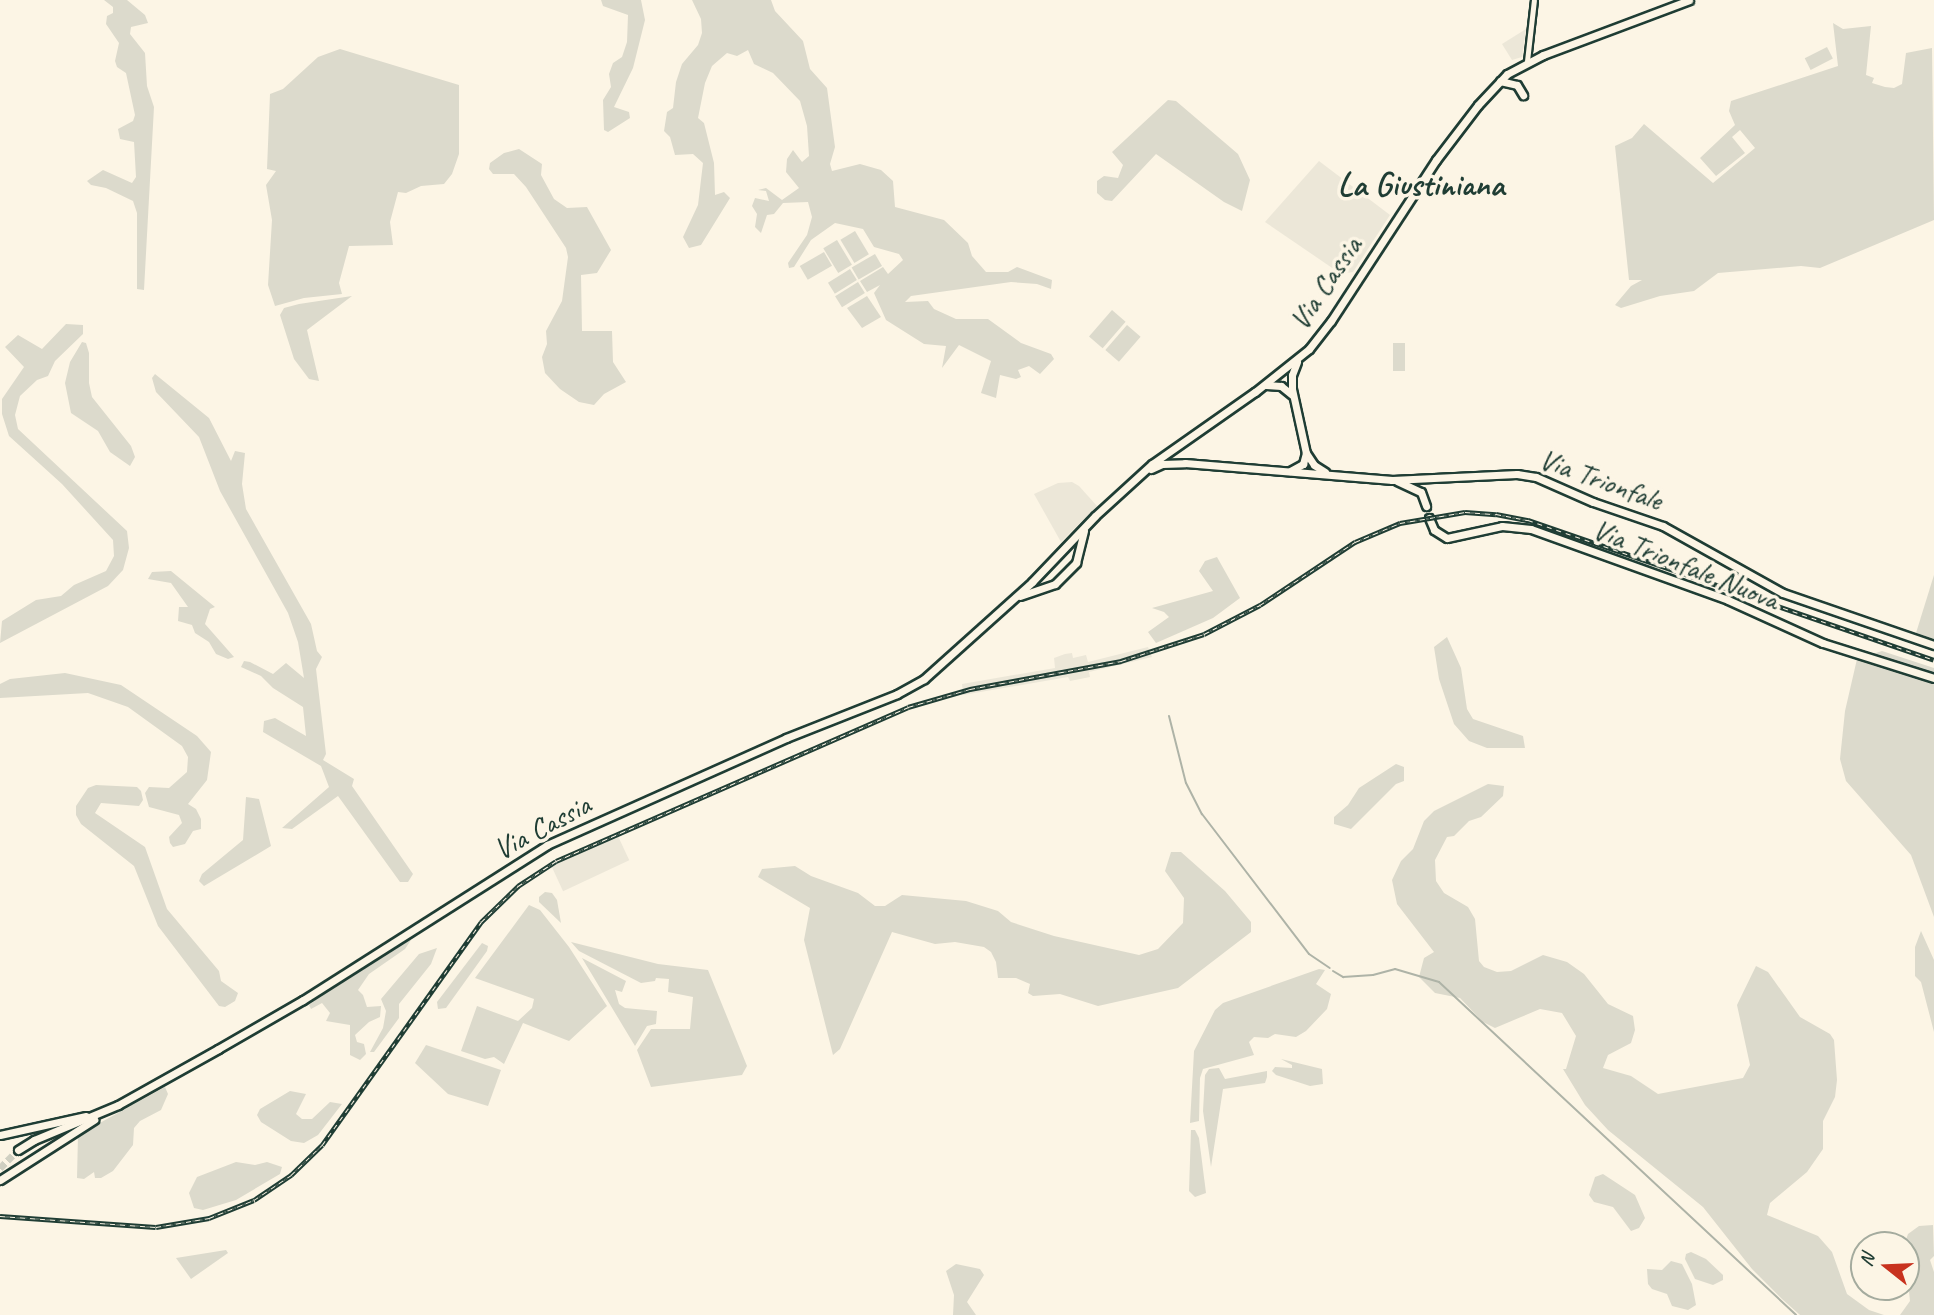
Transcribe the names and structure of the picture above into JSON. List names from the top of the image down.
{
  "streets": {
    "main road": ["Via Cassia", "Via Trionfale", "Via Trionfale Nuova"]
  },
  "crossings": [
    ["Via Cassia", "Via Trionfale"]
  ],
  "districts": ["La Giustiniana"],
  "north": "left"
}
